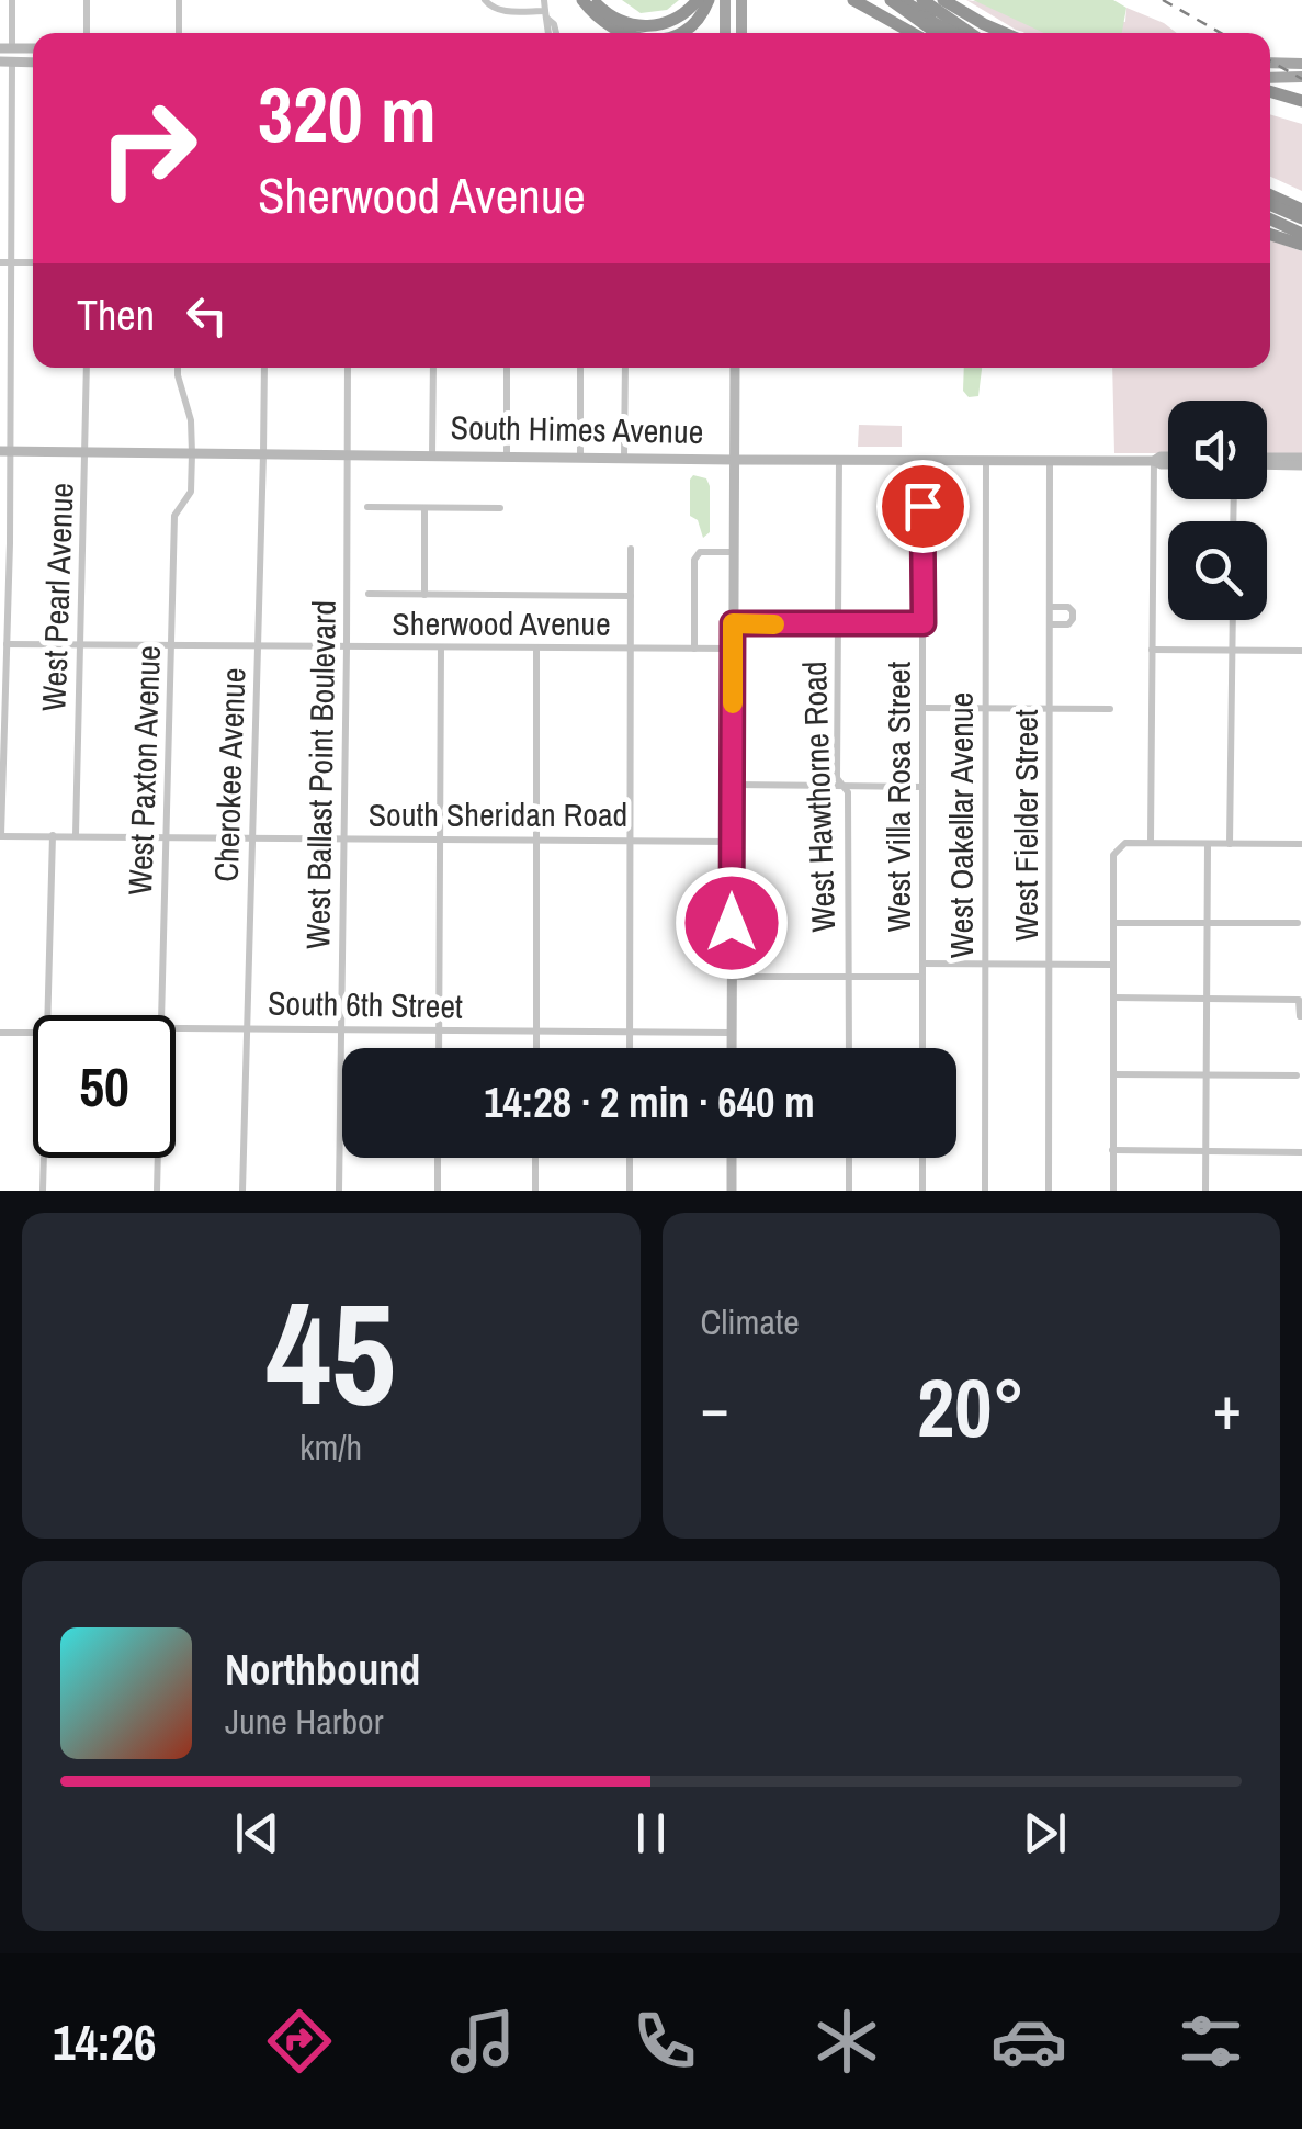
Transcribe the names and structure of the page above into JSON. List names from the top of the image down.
{
  "streets": {
    "street": [
      "South Himes Avenue",
      "West Pearl Avenue",
      "Sherwood Avenue",
      "West Paxton Avenue",
      "Cherokee Avenue",
      "West Ballast Point Boulevard",
      "West Hawthorne Road",
      "West Villa Rosa Street",
      "South Sheridan Road",
      "West Oakellar Avenue",
      "West Fielder Street",
      "South 6th Street"
    ]
  },
  "crossings": [
    ["South Himes Avenue", "West Pearl Avenue"],
    ["South Himes Avenue", "West Paxton Avenue"],
    ["South Himes Avenue", "Cherokee Avenue"],
    ["South Himes Avenue", "West Ballast Point Boulevard"],
    ["South Himes Avenue", "West Hawthorne Road"],
    ["South Himes Avenue", "West Villa Rosa Street"],
    ["South Himes Avenue", "West Oakellar Avenue"],
    ["South Himes Avenue", "West Fielder Street"],
    ["West Pearl Avenue", "Sherwood Avenue"],
    ["West Pearl Avenue", "South Sheridan Road"],
    ["Sherwood Avenue", "West Paxton Avenue"],
    ["Sherwood Avenue", "Cherokee Avenue"],
    ["Sherwood Avenue", "West Ballast Point Boulevard"],
    ["West Paxton Avenue", "South Sheridan Road"],
    ["Cherokee Avenue", "South Sheridan Road"],
    ["Cherokee Avenue", "South 6th Street"],
    ["West Ballast Point Boulevard", "South Sheridan Road"],
    ["West Ballast Point Boulevard", "South 6th Street"]
  ],
  "page": {
    "turn": ["320 m", "Sherwood Avenue"],
    "then": "Then",
    "limit": "50",
    "trip": "14:28 · 2 min · 640 m",
    "tile": [
      ["45", "km/h"],
      "Climate"
    ],
    "heat": ["−", "20°", "+"],
    "song": ["Northbound", "June Harbor"],
    "tabs": "14:26"
  }
}
